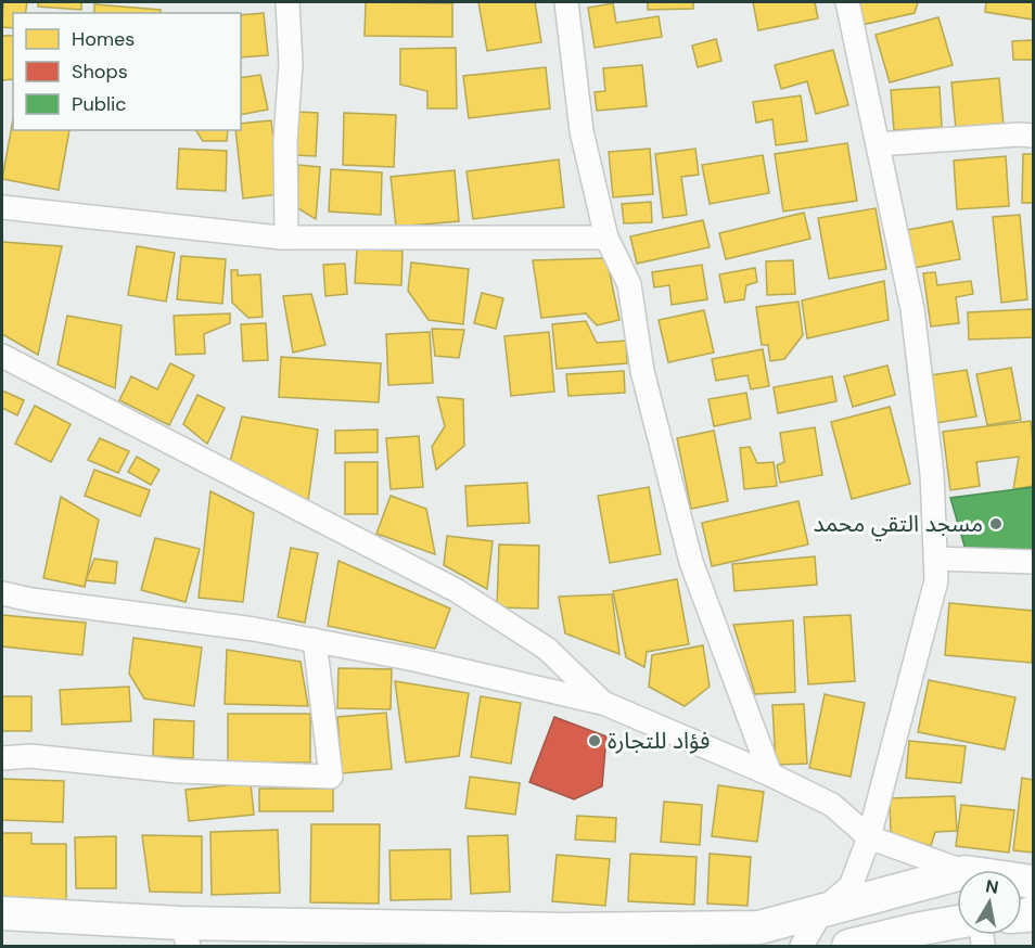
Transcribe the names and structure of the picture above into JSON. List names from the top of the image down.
{
  "places": ["مسجد التقي محمد", "فؤاد للتجارة"],
  "legend": ["Homes", "Shops", "Public"],
  "north": "top"
}
